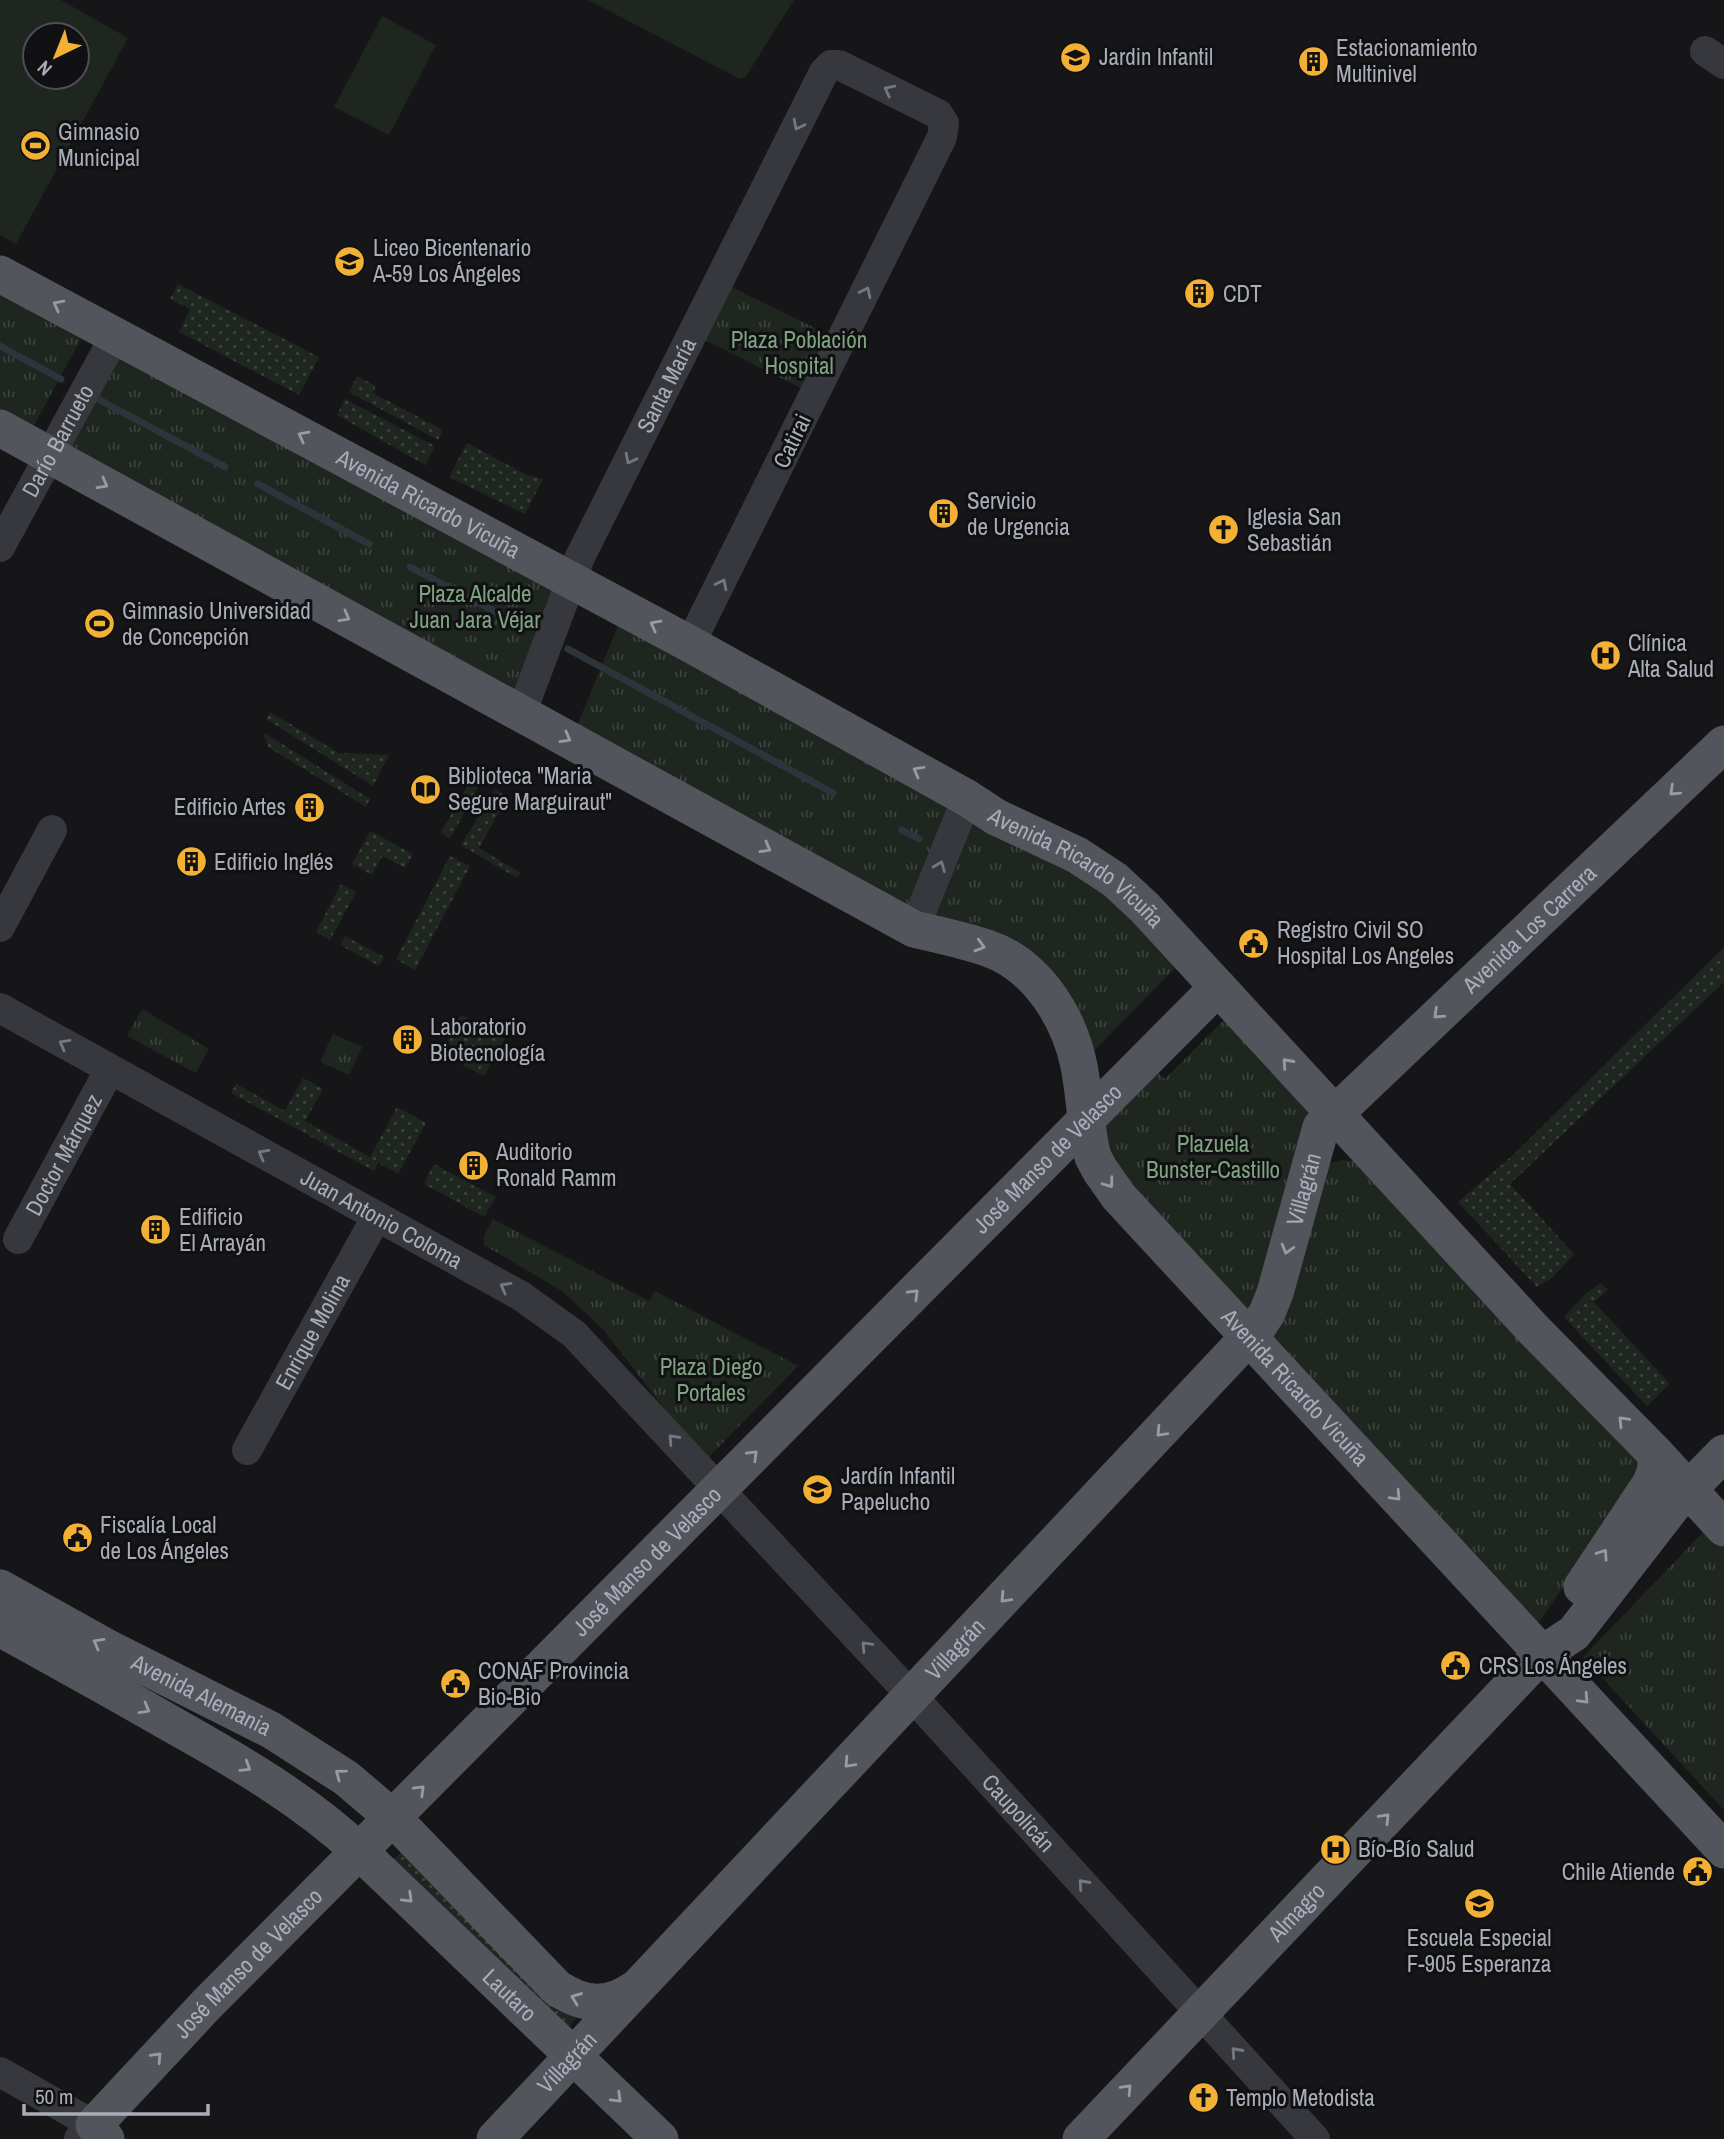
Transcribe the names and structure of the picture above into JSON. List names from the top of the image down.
{
  "streets": {
    "main road": [
      "Avenida Ricardo Vicuña",
      "Avenida Los Carrera",
      "José Manso de Velasco",
      "Villagrán",
      "Avenida Alemania",
      "Almagro",
      "Lautaro"
    ],
    "street": [
      "Santa María",
      "Darío Barrueto",
      "Catirai",
      "Doctor Márquez",
      "Juan Antonio Coloma",
      "Enrique Molina",
      "Caupolicán"
    ]
  },
  "crossings": [
    ["Santa María", "Catirai"],
    ["Santa María", "Avenida Ricardo Vicuña"],
    ["Darío Barrueto", "Avenida Ricardo Vicuña"],
    ["Catirai", "Avenida Ricardo Vicuña"],
    ["Avenida Ricardo Vicuña", "Avenida Los Carrera"],
    ["Avenida Ricardo Vicuña", "José Manso de Velasco"],
    ["Avenida Ricardo Vicuña", "Villagrán"],
    ["Avenida Ricardo Vicuña", "Almagro"],
    ["Avenida Los Carrera", "Villagrán"],
    ["Doctor Márquez", "Juan Antonio Coloma"],
    ["José Manso de Velasco", "Juan Antonio Coloma"],
    ["José Manso de Velasco", "Avenida Alemania"],
    ["José Manso de Velasco", "Caupolicán"],
    ["José Manso de Velasco", "Lautaro"],
    ["Villagrán", "Caupolicán"],
    ["Villagrán", "Lautaro"],
    ["Juan Antonio Coloma", "Enrique Molina"],
    ["Juan Antonio Coloma", "Caupolicán"],
    ["Avenida Alemania", "Lautaro"],
    ["Caupolicán", "Almagro"]
  ],
  "one_way": [
    "Santa María",
    "Catirai",
    "Avenida Los Carrera",
    "José Manso de Velasco",
    "Villagrán",
    "Juan Antonio Coloma",
    "Caupolicán"
  ],
  "parks": [
    "Plaza Población Hospital",
    "Plaza Alcalde Juan Jara Véjar",
    "Plazuela Bunster-Castillo",
    "Plaza Diego Portales"
  ],
  "places": {
    "school or university": [
      "Jardin Infantil",
      "Liceo Bicentenario A-59 Los Ángeles",
      "Jardín Infantil Papelucho",
      "Escuela Especial F-905 Esperanza"
    ],
    "building": [
      "Estacionamiento Multinivel",
      "CDT",
      "Servicio de Urgencia",
      "Edificio Artes",
      "Edificio Inglés",
      "Laboratorio Biotecnología",
      "Auditorio Ronald Ramm",
      "Edificio El Arrayán"
    ],
    "sports": ["Gimnasio Municipal", "Gimnasio Universidad de Concepción"],
    "church": ["Iglesia San Sebastián", "Templo Metodista"],
    "hospital": ["Clínica Alta Salud", "Bío-Bío Salud"],
    "library": ["Biblioteca \"Maria Segure Marguiraut\""],
    "public building": [
      "Registro Civil SO Hospital Los Angeles",
      "Fiscalía Local de Los Ángeles",
      "CRS Los Ángeles",
      "CONAF Provincia Bio-Bio",
      "Chile Atiende"
    ]
  },
  "scale_bar": "50 m",
  "north": "bottom left"
}
